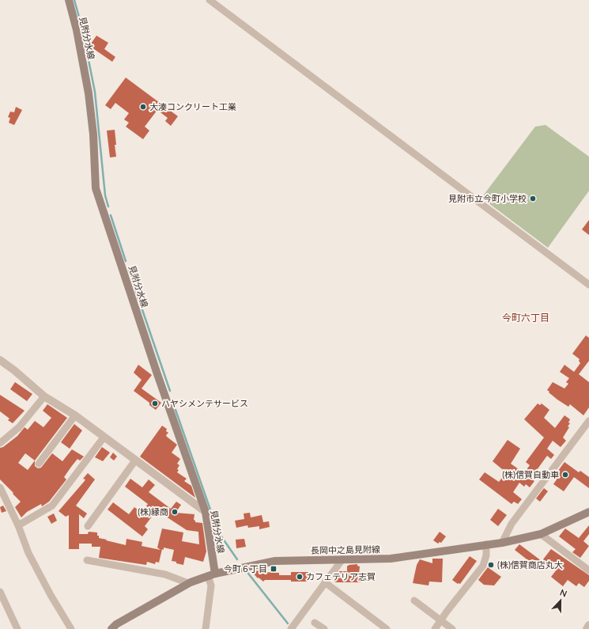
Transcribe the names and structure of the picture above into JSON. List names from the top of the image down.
{
  "streets": {
    "main road": ["見附分水線", "長岡中之島見附線"]
  },
  "crossings": [
    ["見附分水線", "長岡中之島見附線"]
  ],
  "districts": ["今町六丁目"],
  "places": {
    "other": [
      "大湊コンクリート工業",
      "見附市立今町小学校",
      "ハヤシメンテサービス",
      "(株)信賀自動車",
      "(株)縁商",
      "(株)信賀商店丸大",
      "カフェテリア志賀"
    ],
    "transit": ["今町６丁目"]
  },
  "north": "top"
}
